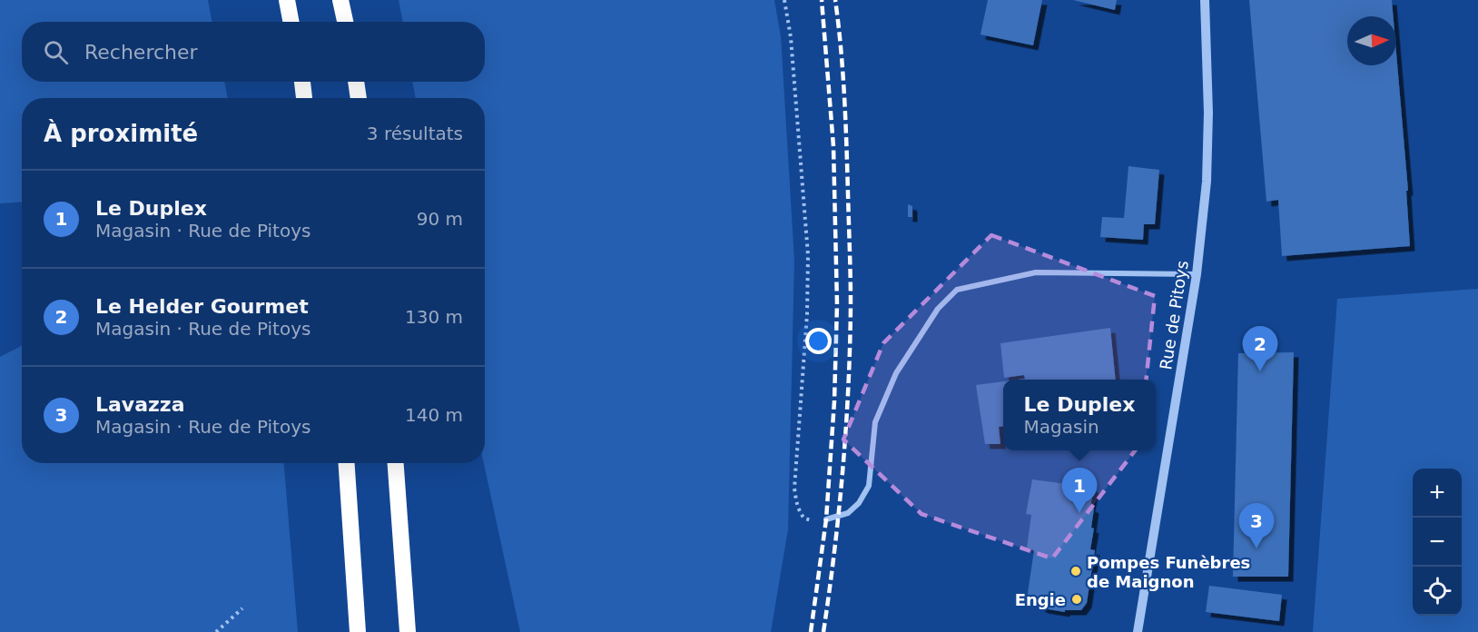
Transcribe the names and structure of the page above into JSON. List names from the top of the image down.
{
  "streets": {
    "street": ["Rue de Pitoys"]
  },
  "places": ["Pompes Funèbres de Maignon", "Engie"],
  "north": "right",
  "page": {
    "search": "Rechercher",
    "heading": ["À proximité", "3 résultats"],
    "list": [
      {
        "mark": "1",
        "name": "Le Duplex",
        "note": "Magasin · Rue de Pitoys",
        "value": "90 m"
      },
      {
        "mark": "2",
        "name": "Le Helder Gourmet",
        "note": "Magasin · Rue de Pitoys",
        "value": "130 m"
      },
      {
        "mark": "3",
        "name": "Lavazza",
        "note": "Magasin · Rue de Pitoys",
        "value": "140 m"
      }
    ],
    "pins": ["2", "1", "3"],
    "popup": ["Le Duplex", "Magasin"],
    "map_buttons": ["+", "−"]
  }
}
